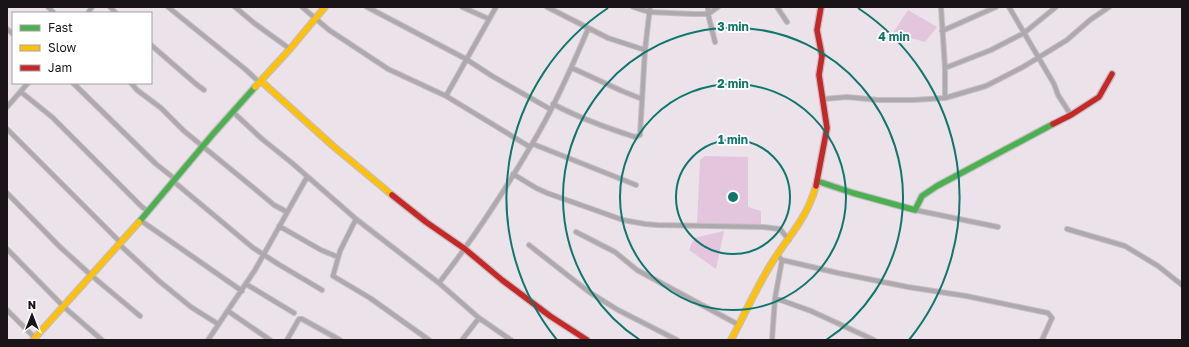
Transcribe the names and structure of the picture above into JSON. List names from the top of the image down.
{
  "legend": ["Fast", "Slow", "Jam"],
  "north": "top",
  "rings": [
    "3 min",
    "4 min",
    "2 min",
    "1 min"
  ]
}
